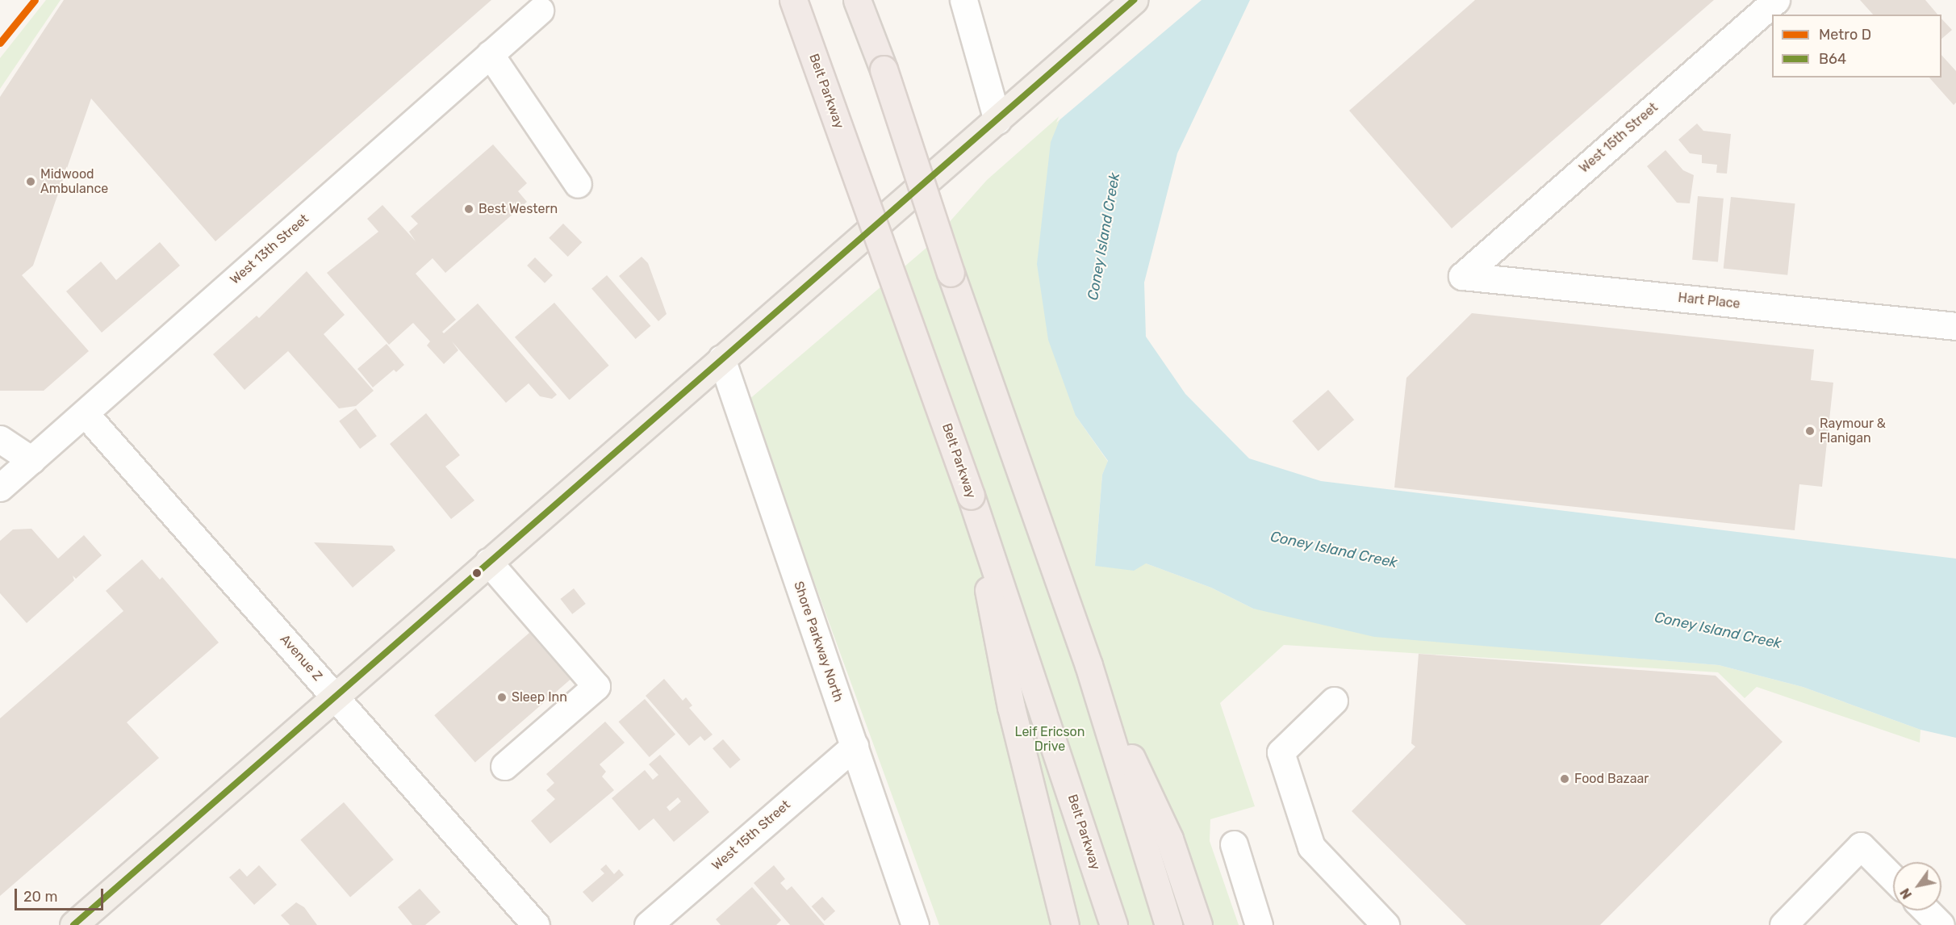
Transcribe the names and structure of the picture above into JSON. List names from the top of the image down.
{
  "streets": {
    "highway": ["Belt Parkway"],
    "street": [
      "West 15th Street",
      "West 13th Street",
      "Hart Place",
      "Shore Parkway North",
      "Avenue Z"
    ]
  },
  "crossings": [
    ["West 15th Street", "Hart Place"],
    ["West 15th Street", "Shore Parkway North"],
    ["West 13th Street", "Avenue Z"]
  ],
  "water": ["Coney Island Creek"],
  "parks": ["Leif Ericson Drive"],
  "places": [
    "Midwood Ambulance",
    "Best Western",
    "Raymour & Flanigan",
    "Sleep Inn",
    "Food Bazaar"
  ],
  "lines": ["metro line D", "transit line B64"],
  "legend": ["Metro D", "B64"],
  "scale_bar": "20 m",
  "north": "bottom left"
}
